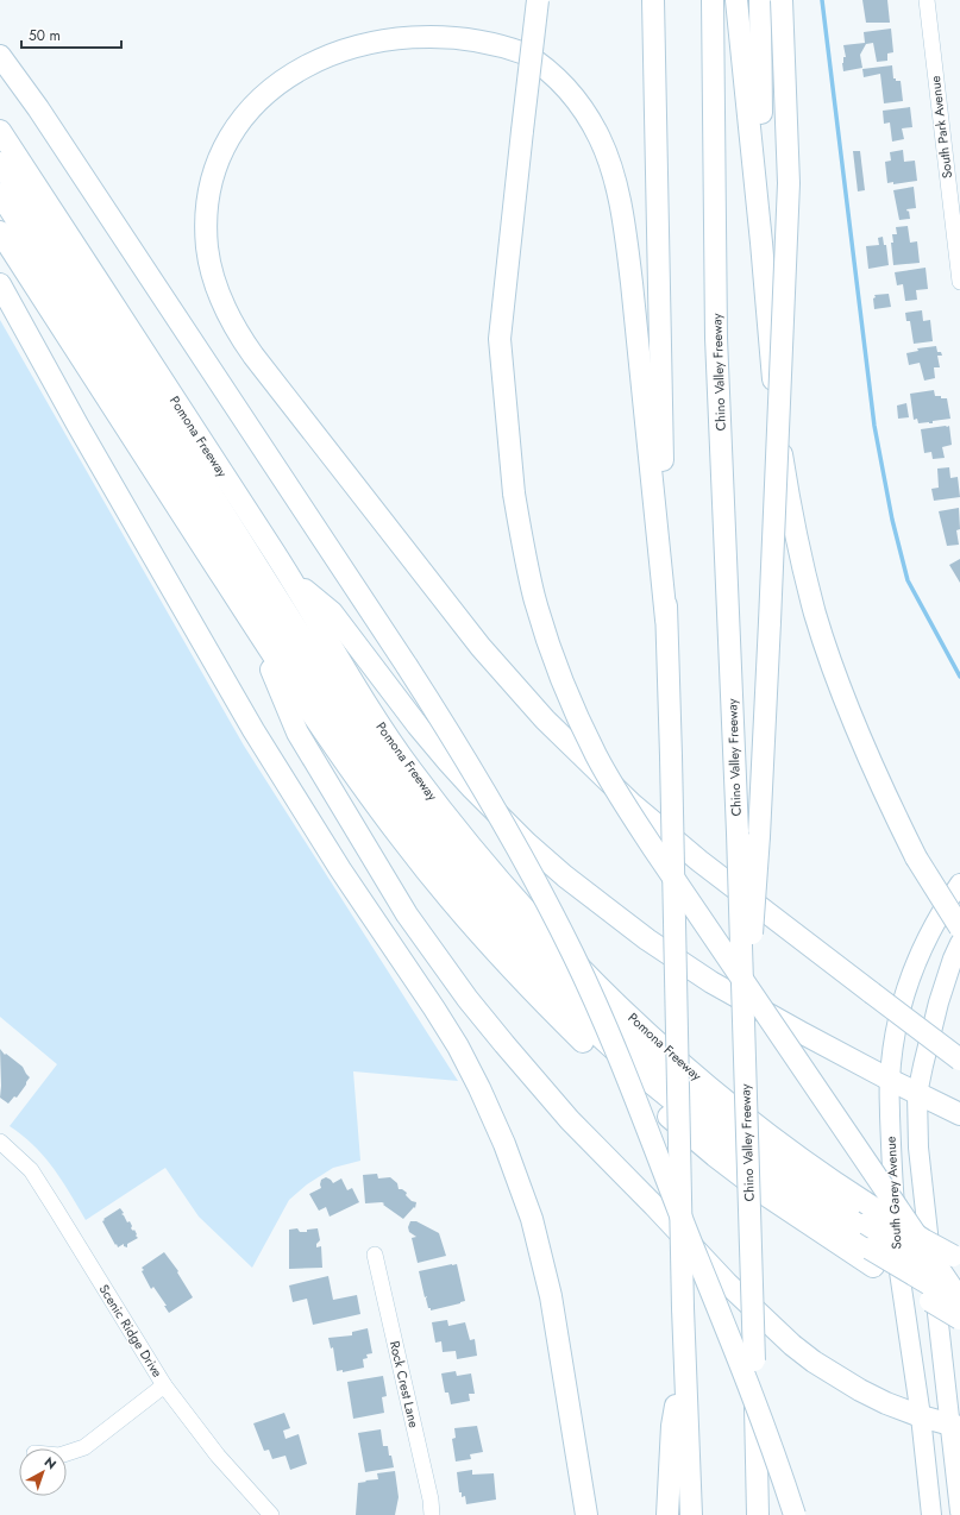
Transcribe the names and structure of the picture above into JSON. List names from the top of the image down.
{
  "streets": {
    "highway": ["Chino Valley Freeway", "Pomona Freeway"],
    "main road": ["South Garey Avenue"],
    "street": ["South Park Avenue", "Scenic Ridge Drive", "Rock Crest Lane"]
  },
  "scale_bar": "50 m",
  "north": "top right"
}
